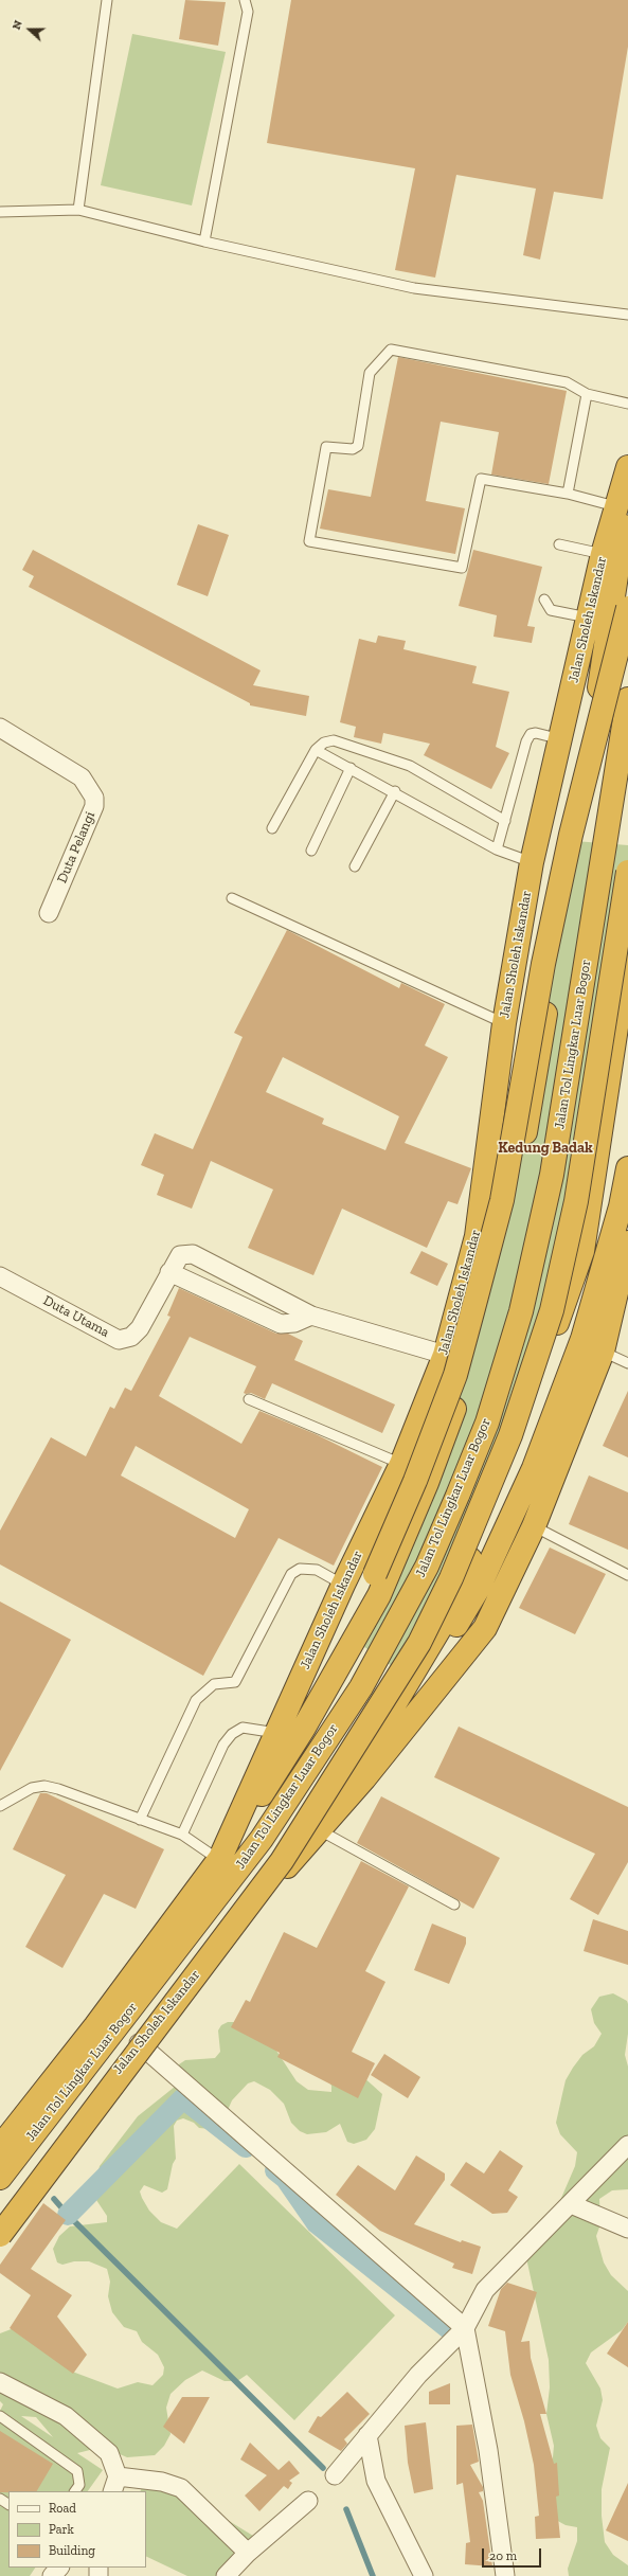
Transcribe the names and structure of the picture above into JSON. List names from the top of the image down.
{
  "streets": {
    "highway": ["Jalan Sholeh Iskandar", "Jalan Tol Lingkar Luar Bogor"],
    "street": ["Duta Pelangi", "Duta Utama"]
  },
  "crossings": [
    ["Jalan Sholeh Iskandar", "Duta Utama"]
  ],
  "districts": ["Kedung Badak"],
  "legend": ["Road", "Park", "Building"],
  "scale_bar": "20 m",
  "north": "left"
}
